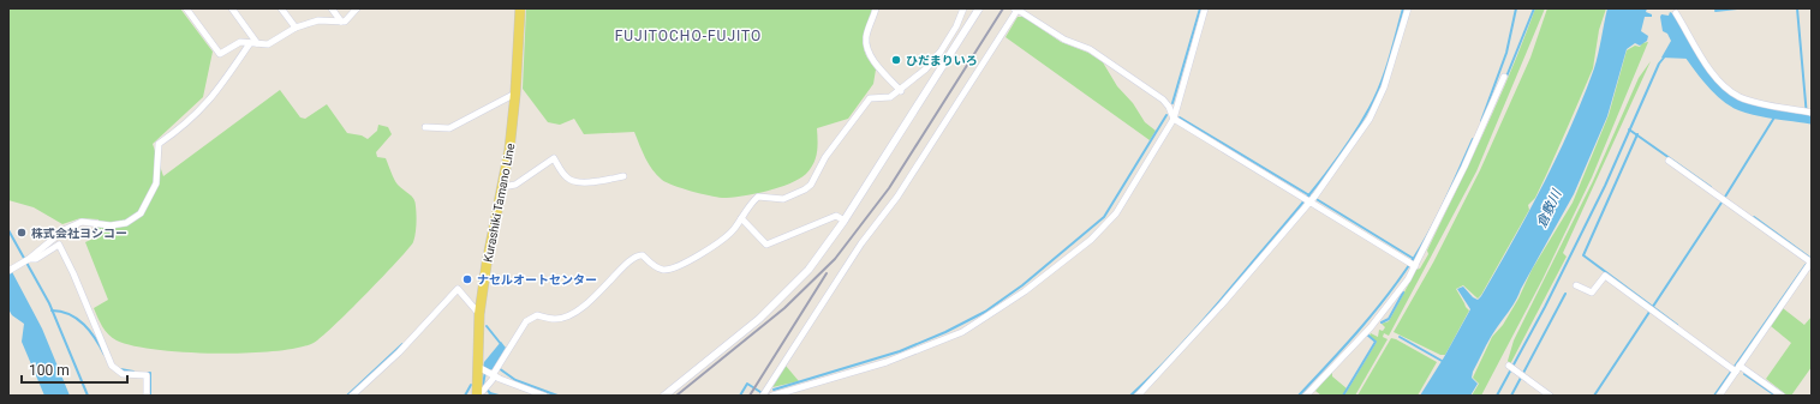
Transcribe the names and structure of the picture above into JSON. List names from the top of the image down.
{
  "streets": {
    "main road": ["Kurashiki Tamano Line"]
  },
  "districts": ["FUJITOCHO-FUJITO"],
  "water": ["倉敷川"],
  "places": ["ひだまりいろ", "株式会社ヨシコー", "ナセルオートセンター"],
  "scale_bar": "100 m"
}
